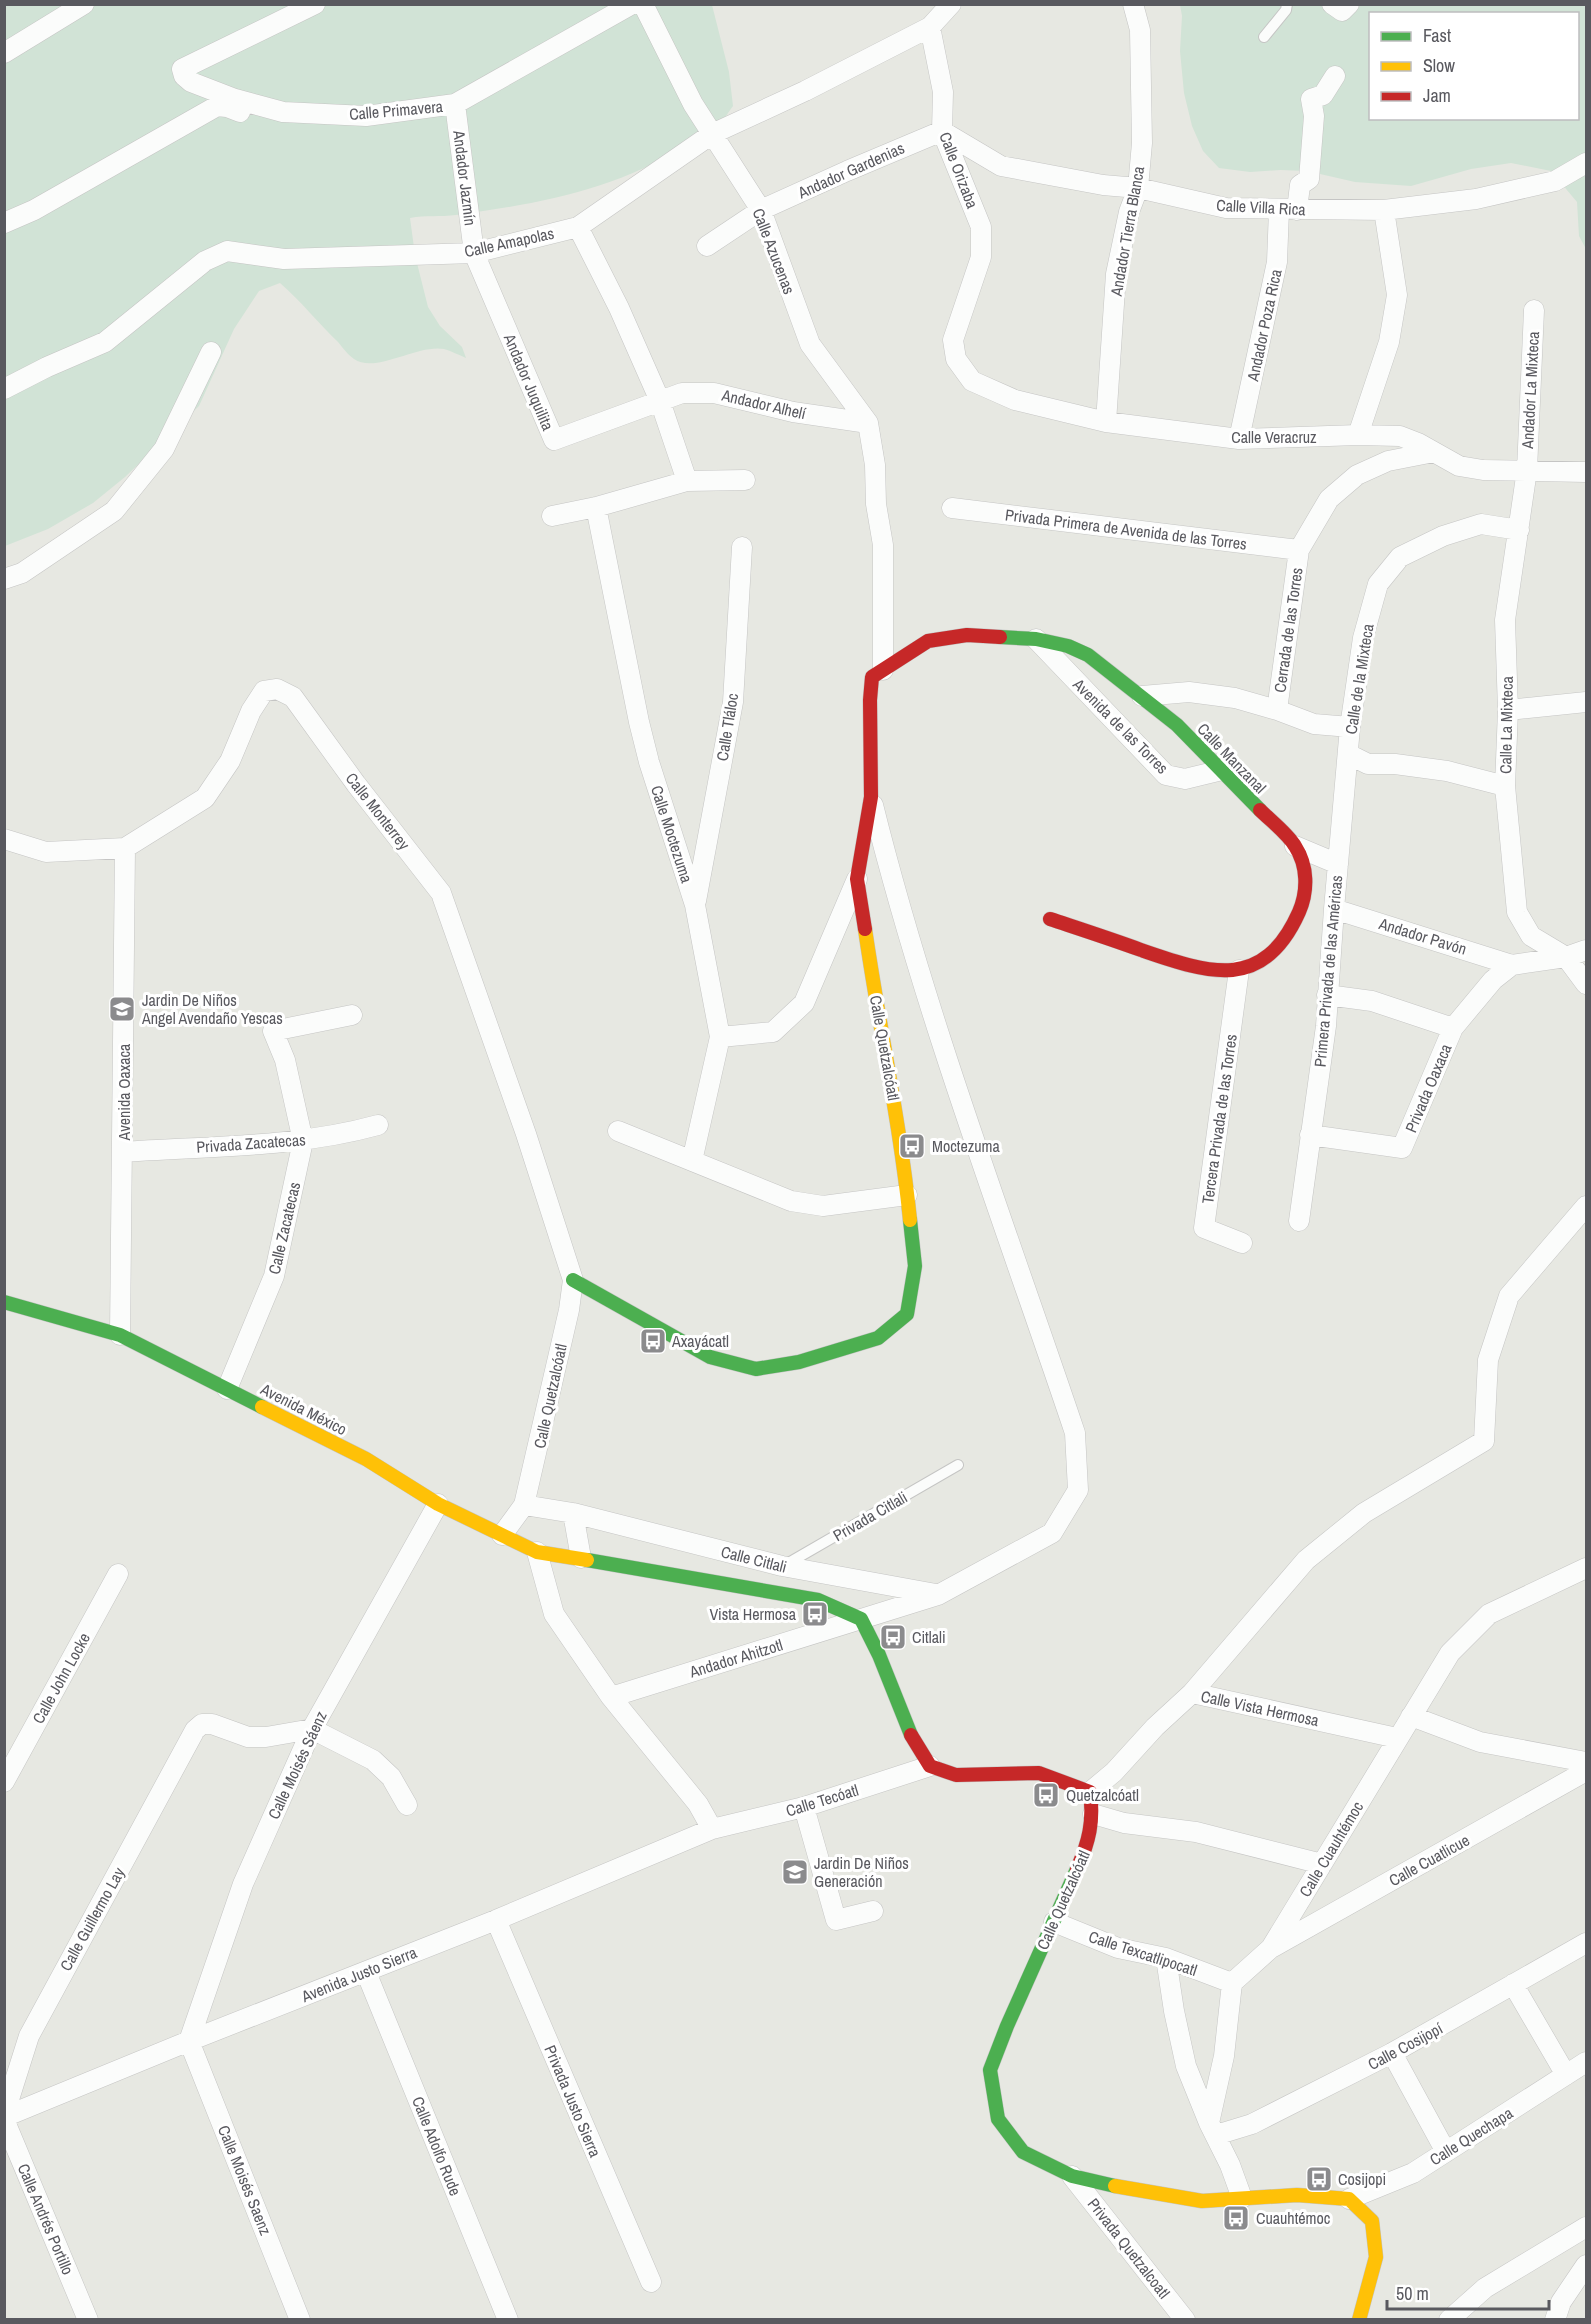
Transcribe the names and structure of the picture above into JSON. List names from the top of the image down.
{
  "streets": {
    "street": [
      "Calle Primavera",
      "Andador Gardenias",
      "Calle Orizaba",
      "Andador Jazmín",
      "Calle Villa Rica",
      "Andador Tierra Blanca",
      "Calle Amapolas",
      "Calle Azucenas",
      "Andador Poza Rica",
      "Andador Juquilita",
      "Andador La Mixteca",
      "Andador Alhelí",
      "Calle Veracruz",
      "Privada Primera de Avenida de las Torres",
      "Cerrada de las Torres",
      "Calle de la Mixteca",
      "Calle La Mixteca",
      "Avenida de las Torres",
      "Calle Tláloc",
      "Calle Manzanal",
      "Calle Monterrey",
      "Calle Moctezuma",
      "Andador Pavón",
      "Primera Privada de las Américas",
      "Calle Quetzalcóatl",
      "Privada Oaxaca",
      "Avenida Oaxaca",
      "Tercera Privada de las Torres",
      "Privada Zacatecas",
      "Calle Zacatecas",
      "Avenida México",
      "Calle Citlali",
      "Andador Ahitzotl",
      "Calle John Locke",
      "Calle Vista Hermosa",
      "Calle Moisés Sáenz",
      "Calle Tecóatl",
      "Calle Cuauhtémoc",
      "Calle Cuatlicue",
      "Calle Guillermo Lay",
      "Calle Texcatlipocatl",
      "Avenida Justo Sierra",
      "Calle Cosijopí",
      "Privada Justo Sierra",
      "Calle Quechapa",
      "Calle Adolfo Rude",
      "Calle Moisés Saenz",
      "Calle Andrés Portillo",
      "Privada Quetzalcoatl"
    ],
    "lane": ["Privada Citlali"]
  },
  "crossings": [
    ["Calle Primavera", "Andador Jazmín"],
    ["Andador Gardenias", "Calle Orizaba"],
    ["Andador Gardenias", "Calle Villa Rica"],
    ["Andador Gardenias", "Calle Azucenas"],
    ["Calle Orizaba", "Calle Villa Rica"],
    ["Calle Orizaba", "Calle Amapolas"],
    ["Calle Orizaba", "Calle Veracruz"],
    ["Andador Jazmín", "Calle Amapolas"],
    ["Andador Jazmín", "Andador Juquilita"],
    ["Calle Villa Rica", "Andador Tierra Blanca"],
    ["Calle Villa Rica", "Andador Poza Rica"],
    ["Andador Tierra Blanca", "Calle Veracruz"],
    ["Calle Amapolas", "Calle Azucenas"],
    ["Calle Amapolas", "Andador Juquilita"],
    ["Calle Azucenas", "Andador Alhelí"],
    ["Calle Azucenas", "Avenida de las Torres"],
    ["Andador Poza Rica", "Calle Veracruz"],
    ["Andador Juquilita", "Andador Alhelí"],
    ["Andador La Mixteca", "Calle Veracruz"],
    ["Andador La Mixteca", "Calle La Mixteca"],
    ["Calle Veracruz", "Calle La Mixteca"],
    ["Privada Primera de Avenida de las Torres", "Cerrada de las Torres"],
    ["Calle de la Mixteca", "Calle La Mixteca"],
    ["Calle de la Mixteca", "Primera Privada de las Américas"],
    ["Avenida de las Torres", "Calle Manzanal"],
    ["Calle Tláloc", "Calle Moctezuma"],
    ["Calle Monterrey", "Calle Quetzalcóatl"],
    ["Calle Monterrey", "Avenida Oaxaca"],
    ["Andador Pavón", "Primera Privada de las Américas"],
    ["Andador Pavón", "Privada Oaxaca"],
    ["Primera Privada de las Américas", "Privada Oaxaca"],
    ["Calle Quetzalcóatl", "Calle Vista Hermosa"],
    ["Calle Quetzalcóatl", "Calle Texcatlipocatl"],
    ["Calle Quetzalcóatl", "Calle Quechapa"],
    ["Calle Quetzalcóatl", "Privada Quetzalcoatl"],
    ["Avenida Oaxaca", "Privada Zacatecas"],
    ["Avenida Oaxaca", "Avenida México"],
    ["Privada Zacatecas", "Calle Zacatecas"],
    ["Calle Zacatecas", "Avenida México"],
    ["Avenida México", "Calle Moisés Sáenz"],
    ["Privada Citlali", "Calle Citlali"],
    ["Calle Vista Hermosa", "Calle Cuauhtémoc"],
    ["Calle Moisés Sáenz", "Calle Guillermo Lay"],
    ["Calle Moisés Sáenz", "Avenida Justo Sierra"],
    ["Calle Moisés Sáenz", "Calle Moisés Saenz"],
    ["Calle Tecóatl", "Avenida Justo Sierra"],
    ["Calle Cuauhtémoc", "Calle Cuatlicue"],
    ["Calle Cuauhtémoc", "Calle Texcatlipocatl"],
    ["Calle Guillermo Lay", "Avenida Justo Sierra"],
    ["Calle Guillermo Lay", "Calle Andrés Portillo"],
    ["Avenida Justo Sierra", "Privada Justo Sierra"],
    ["Avenida Justo Sierra", "Calle Adolfo Rude"],
    ["Avenida Justo Sierra", "Calle Moisés Saenz"],
    ["Avenida Justo Sierra", "Calle Andrés Portillo"]
  ],
  "places": {
    "school or university": ["Jardin De Niños Angel Avendaño Yescas", "Jardin De Niños Generación"],
    "bus stop": [
      "Moctezuma",
      "Axayácatl",
      "Vista Hermosa",
      "Citlali",
      "Quetzalcóatl",
      "Cosijopi",
      "Cuauhtémoc"
    ]
  },
  "legend": ["Fast", "Slow", "Jam"],
  "scale_bar": "50 m"
}
